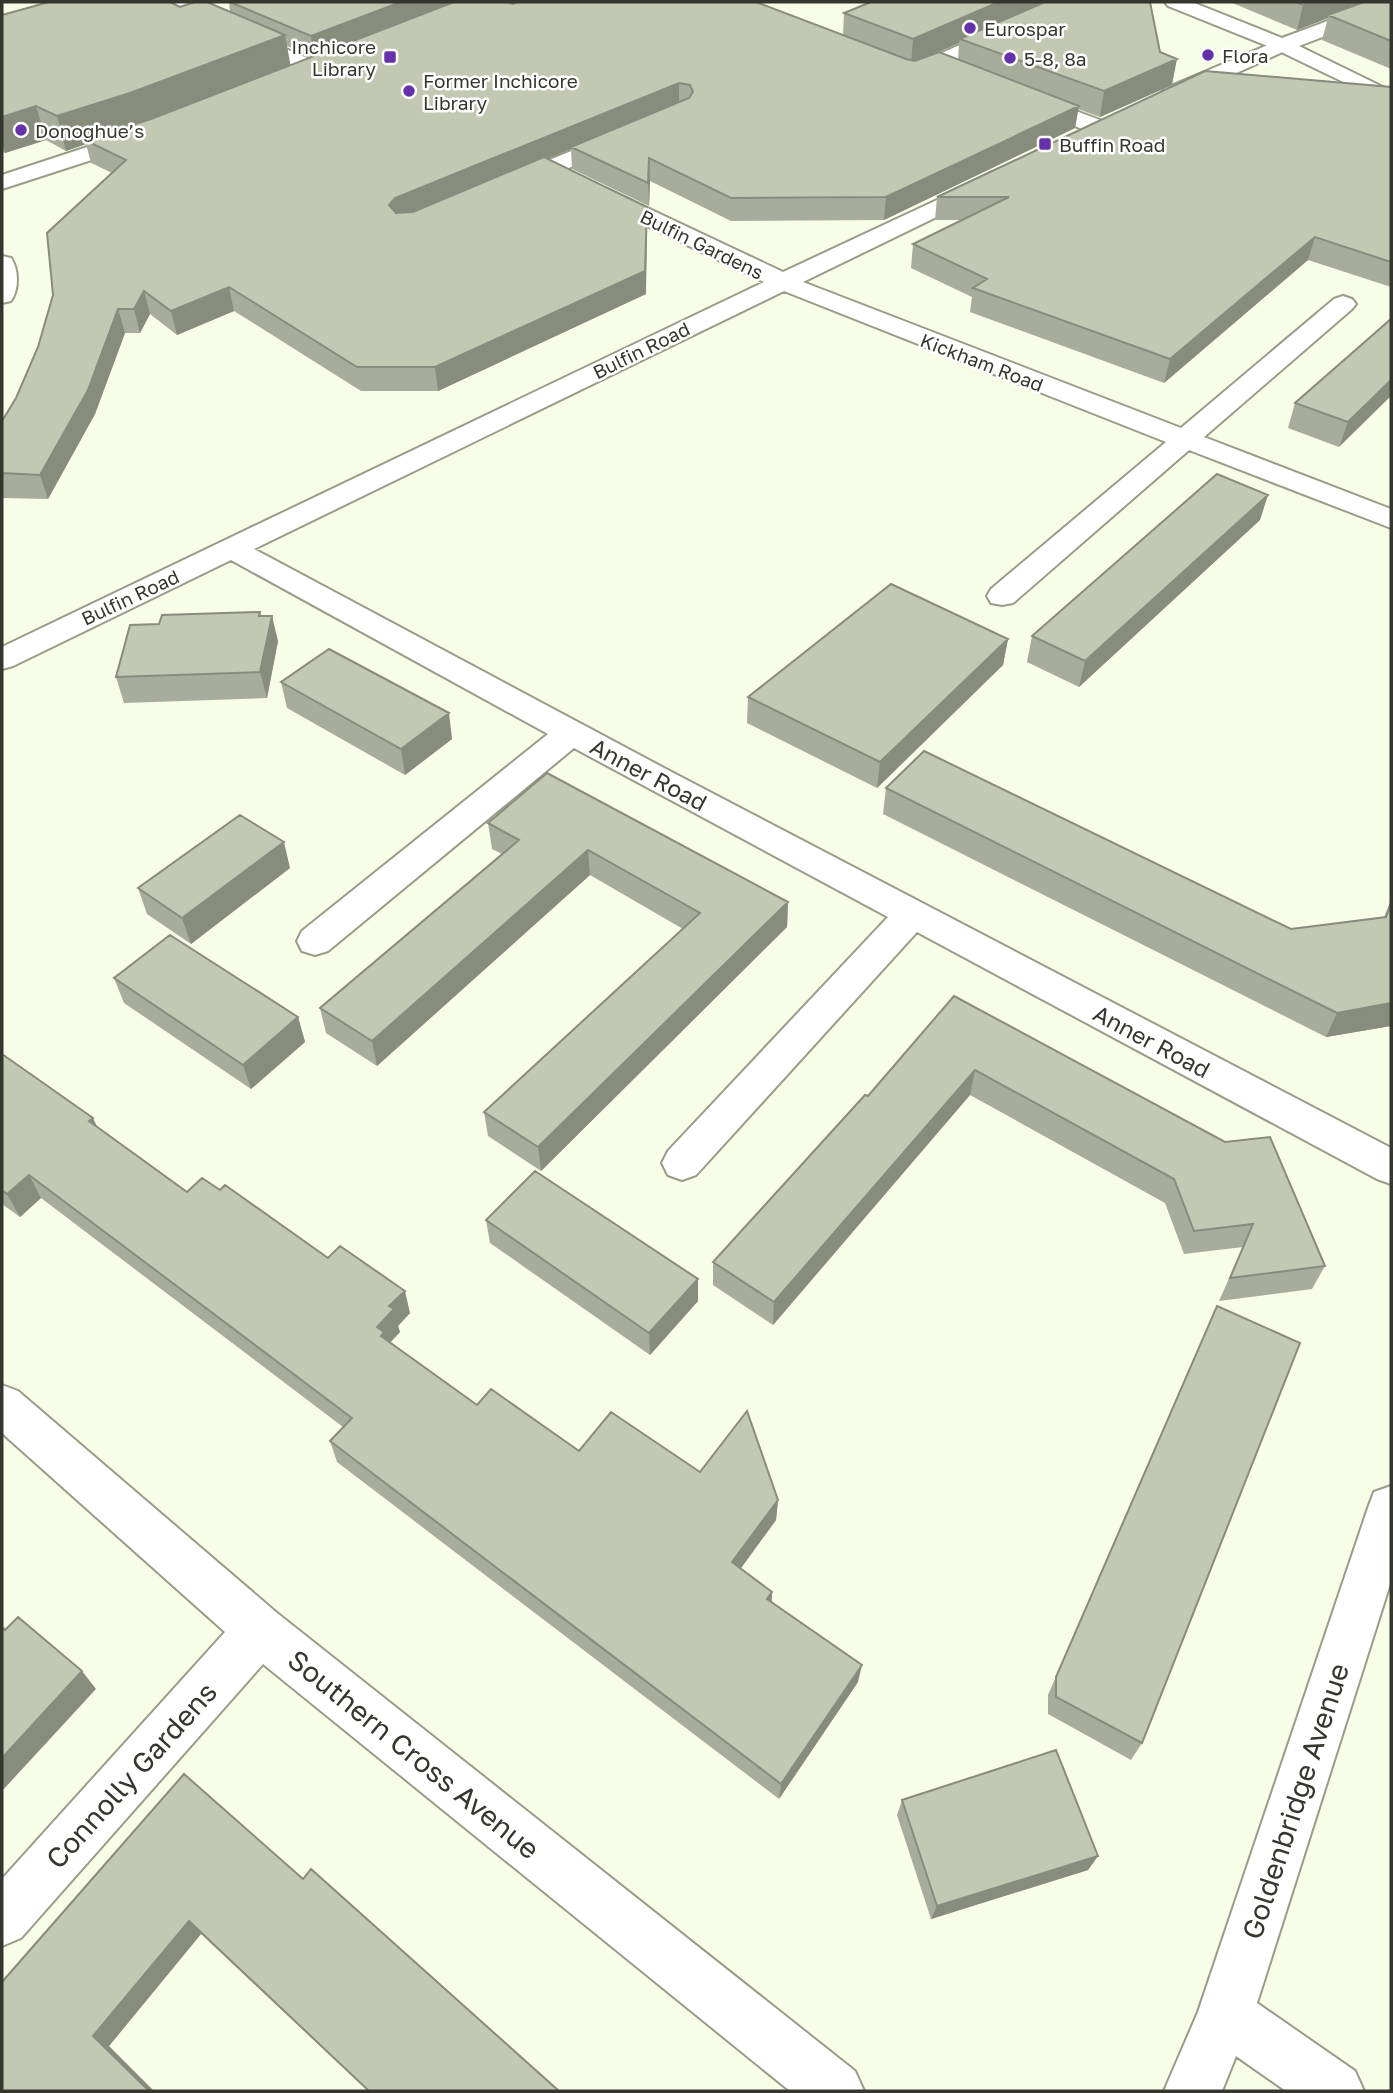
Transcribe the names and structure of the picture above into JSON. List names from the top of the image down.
{
  "streets": {
    "street": [
      "Bulfin Gardens",
      "Bulfin Road",
      "Kickham Road",
      "Anner Road",
      "Southern Cross Avenue",
      "Connolly Gardens",
      "Goldenbridge Avenue"
    ]
  },
  "crossings": [
    ["Bulfin Gardens", "Bulfin Road"],
    ["Bulfin Gardens", "Kickham Road"],
    ["Bulfin Road", "Kickham Road"],
    ["Bulfin Road", "Anner Road"],
    ["Southern Cross Avenue", "Connolly Gardens"]
  ],
  "places": {
    "other": [
      "Eurospar",
      "Flora",
      "5-8, 8a",
      "Former Inchicore Library",
      "Donoghue’s"
    ],
    "transit": ["Inchicore Library", "Buffin Road"]
  }
}
